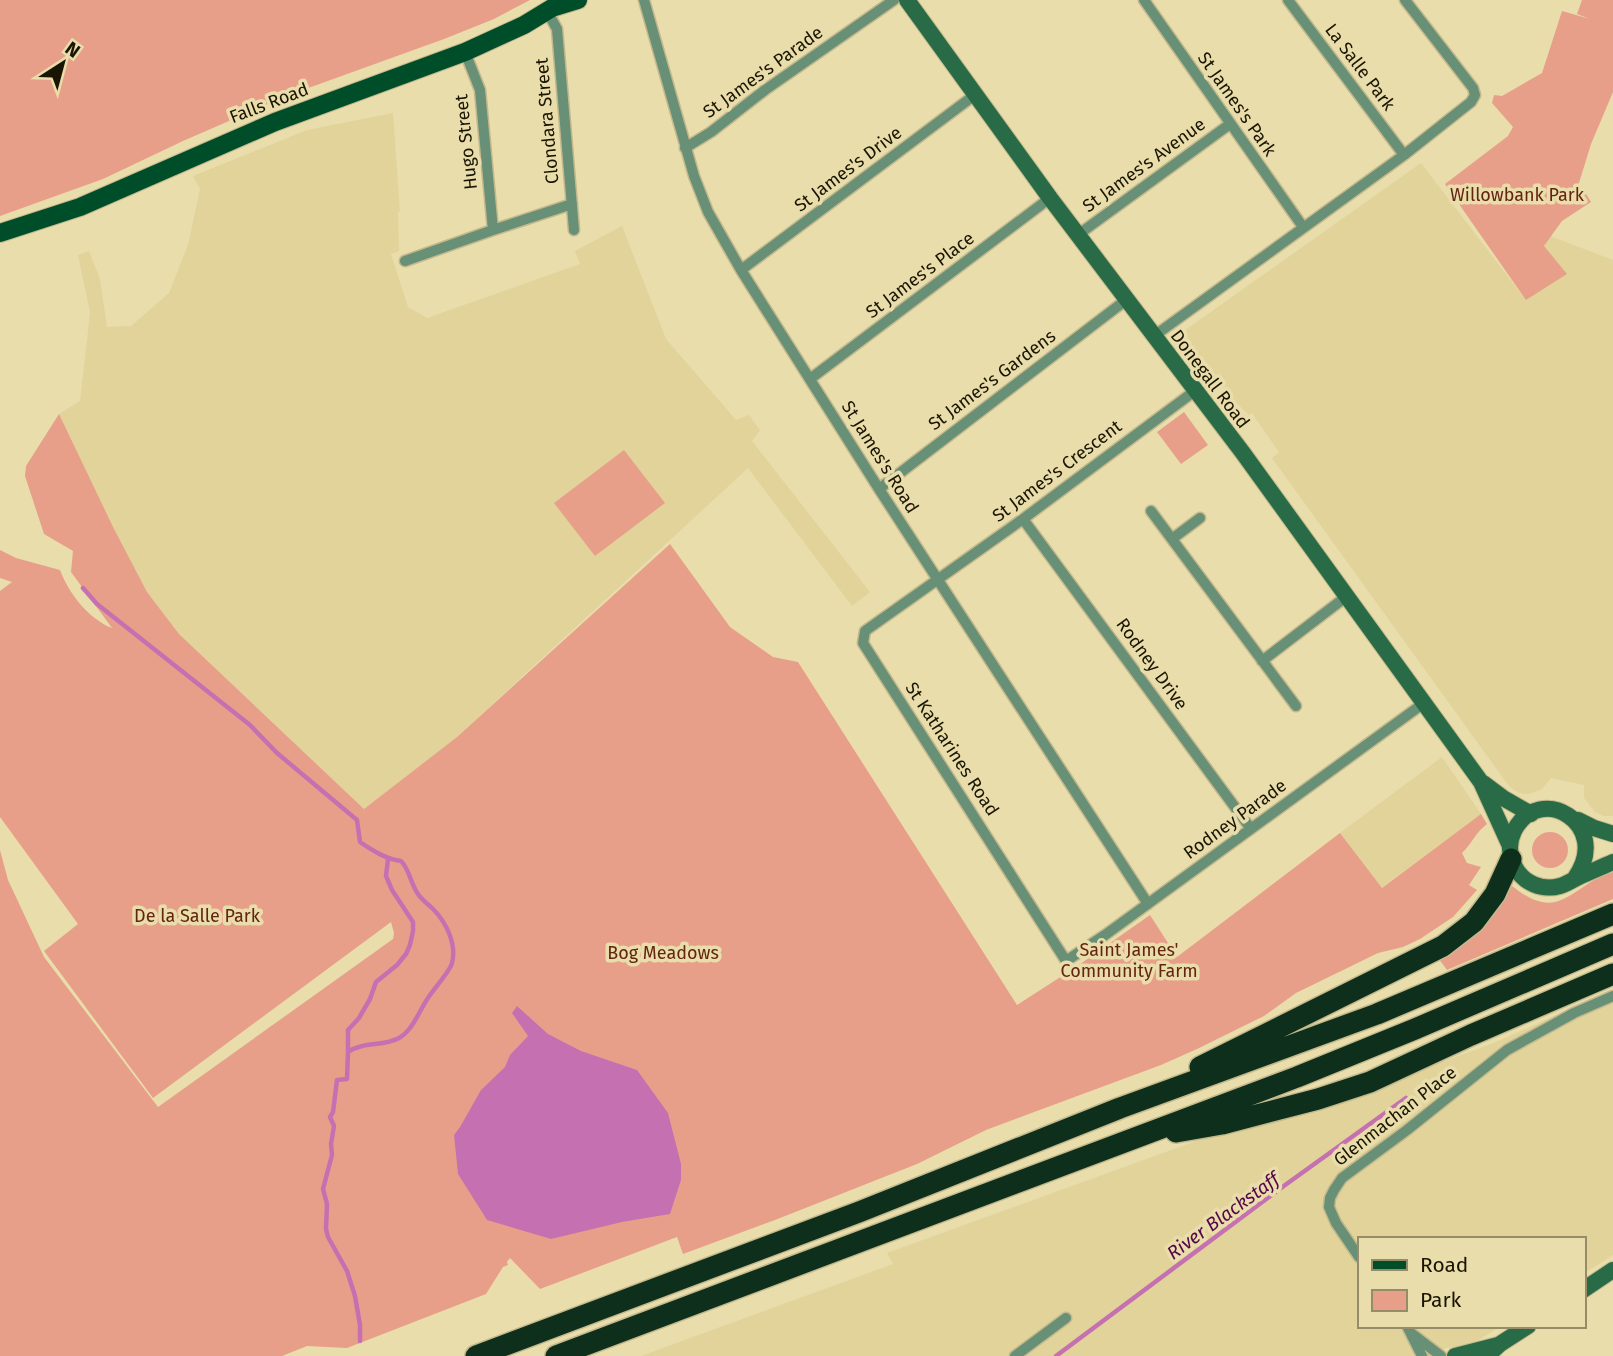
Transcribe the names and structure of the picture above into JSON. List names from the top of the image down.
{
  "streets": {
    "main road": ["Falls Road"],
    "street": [
      "La Salle Park",
      "St James's Parade",
      "St James's Park",
      "Clondara Street",
      "Hugo Street",
      "St James's Avenue",
      "St James's Drive",
      "St James's Place",
      "Donegall Road",
      "St James's Gardens",
      "St James's Road",
      "St James's Crescent",
      "Rodney Drive",
      "St Katharines Road",
      "Rodney Parade",
      "Glenmachan Place"
    ]
  },
  "crossings": [
    ["St James's Parade", "St James's Road"],
    ["Falls Road", "Clondara Street"],
    ["Falls Road", "Hugo Street"],
    ["St James's Park", "St James's Avenue"],
    ["St James's Avenue", "Donegall Road"],
    ["St James's Drive", "Donegall Road"],
    ["St James's Drive", "St James's Road"],
    ["St James's Place", "Donegall Road"],
    ["St James's Place", "St James's Road"],
    ["Donegall Road", "St James's Gardens"],
    ["Donegall Road", "St James's Crescent"],
    ["Donegall Road", "Rodney Parade"],
    ["St James's Gardens", "St James's Road"],
    ["St James's Road", "St James's Crescent"],
    ["St James's Road", "St Katharines Road"],
    ["St James's Road", "Rodney Parade"],
    ["St James's Crescent", "Rodney Drive"],
    ["St James's Crescent", "St Katharines Road"],
    ["Rodney Drive", "Rodney Parade"],
    ["St Katharines Road", "Rodney Parade"]
  ],
  "water": ["River Blackstaff"],
  "parks": [
    "Willowbank Park",
    "De la Salle Park",
    "Saint James' Community Farm",
    "Bog Meadows"
  ],
  "legend": ["Road", "Park"],
  "north": "top right"
}
